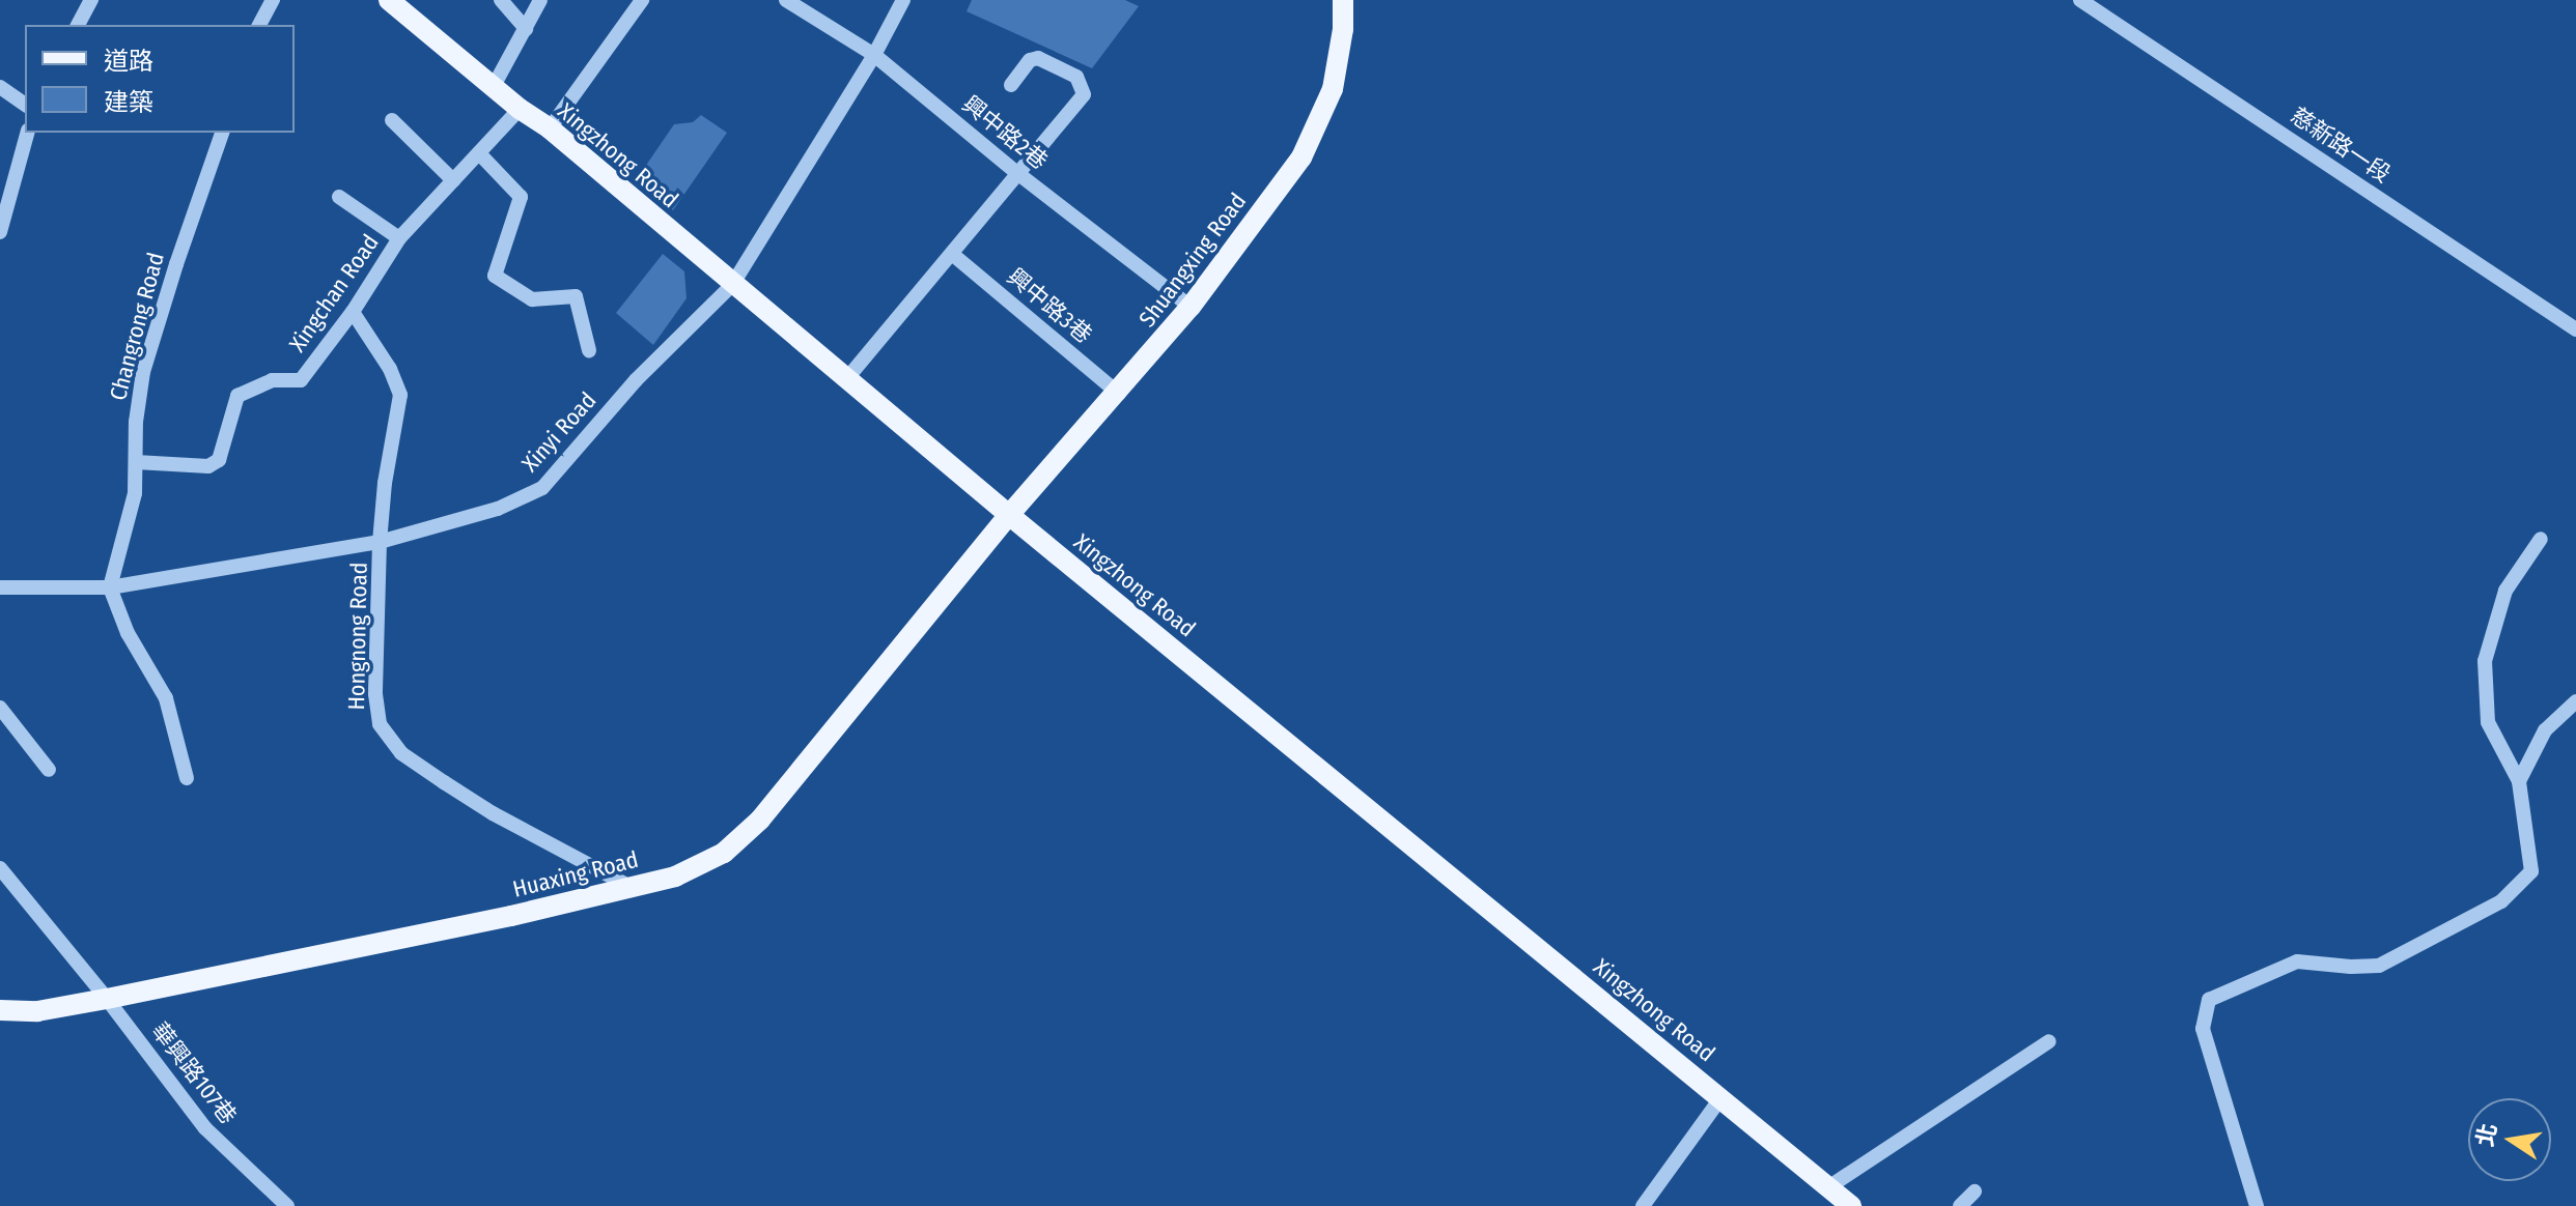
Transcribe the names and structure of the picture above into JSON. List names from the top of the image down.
{
  "streets": {
    "main road": ["Xingzhong Road", "Shuangxing Road", "Huaxing Road"],
    "street": [
      "興中路2巷",
      "慈新路一段",
      "Xingchan Road",
      "興中路3巷",
      "Changrong Road",
      "Xinyi Road",
      "Hongnong Road",
      "華興路107巷"
    ]
  },
  "crossings": [
    ["興中路2巷", "Shuangxing Road"],
    ["興中路2巷", "Xinyi Road"],
    ["Xingzhong Road", "Shuangxing Road"],
    ["Xingzhong Road", "Xingchan Road"],
    ["Xingzhong Road", "Xinyi Road"],
    ["Xingzhong Road", "Huaxing Road"],
    ["Shuangxing Road", "興中路3巷"],
    ["Shuangxing Road", "Huaxing Road"],
    ["Xingchan Road", "Changrong Road"],
    ["Xingchan Road", "Hongnong Road"],
    ["Changrong Road", "Xinyi Road"],
    ["Xinyi Road", "Hongnong Road"],
    ["Hongnong Road", "Huaxing Road"],
    ["Huaxing Road", "華興路107巷"]
  ],
  "legend": ["道路", "建築"],
  "north": "left"
}
